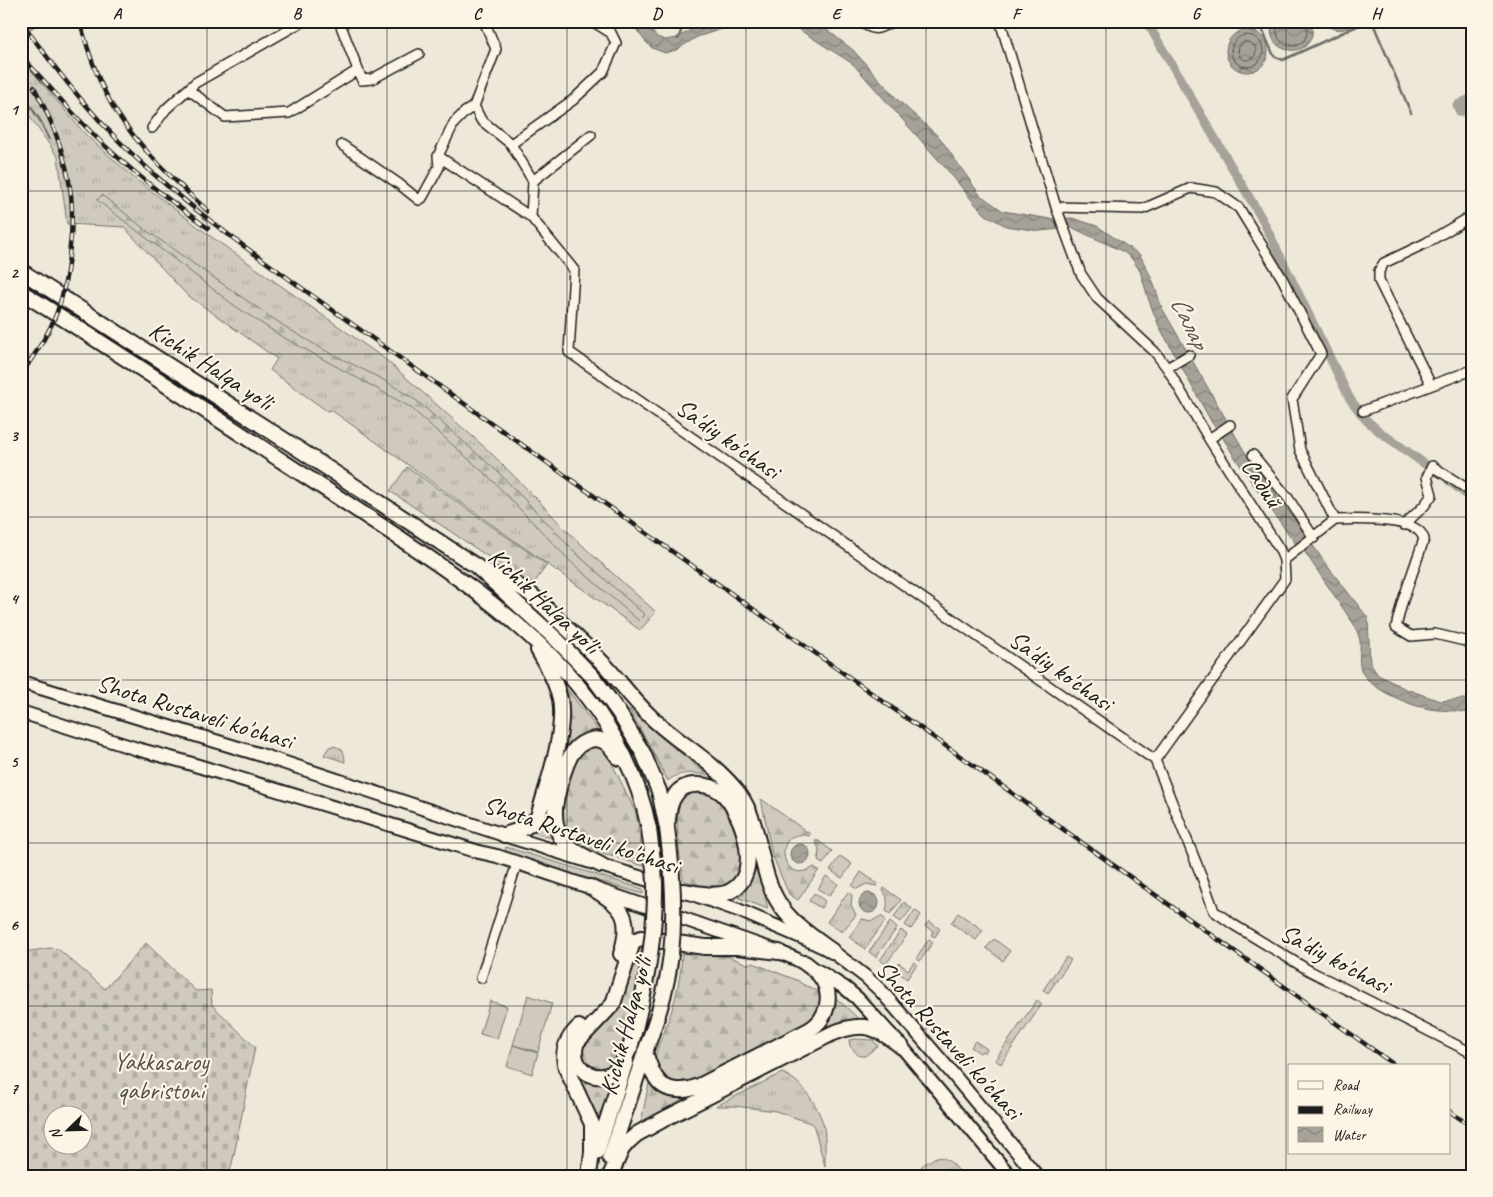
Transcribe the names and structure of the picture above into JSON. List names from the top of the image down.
{
  "streets": {
    "highway": ["Kichik Halqa yo'li"],
    "main road": ["Shota Rustaveli ko'chasi"],
    "street": ["Sa'diy ko'chasi", "Садий"]
  },
  "water": ["Салар"],
  "parks": ["Yakkasaroy qabristoni"],
  "legend": ["Road", "Railway", "Water"],
  "north": "bottom left",
  "grid": {
    "columns": [
      "A",
      "B",
      "C",
      "D",
      "E",
      "F",
      "G",
      "H"
    ],
    "rows": [
      "1",
      "2",
      "3",
      "4",
      "5",
      "6",
      "7"
    ]
  }
}
